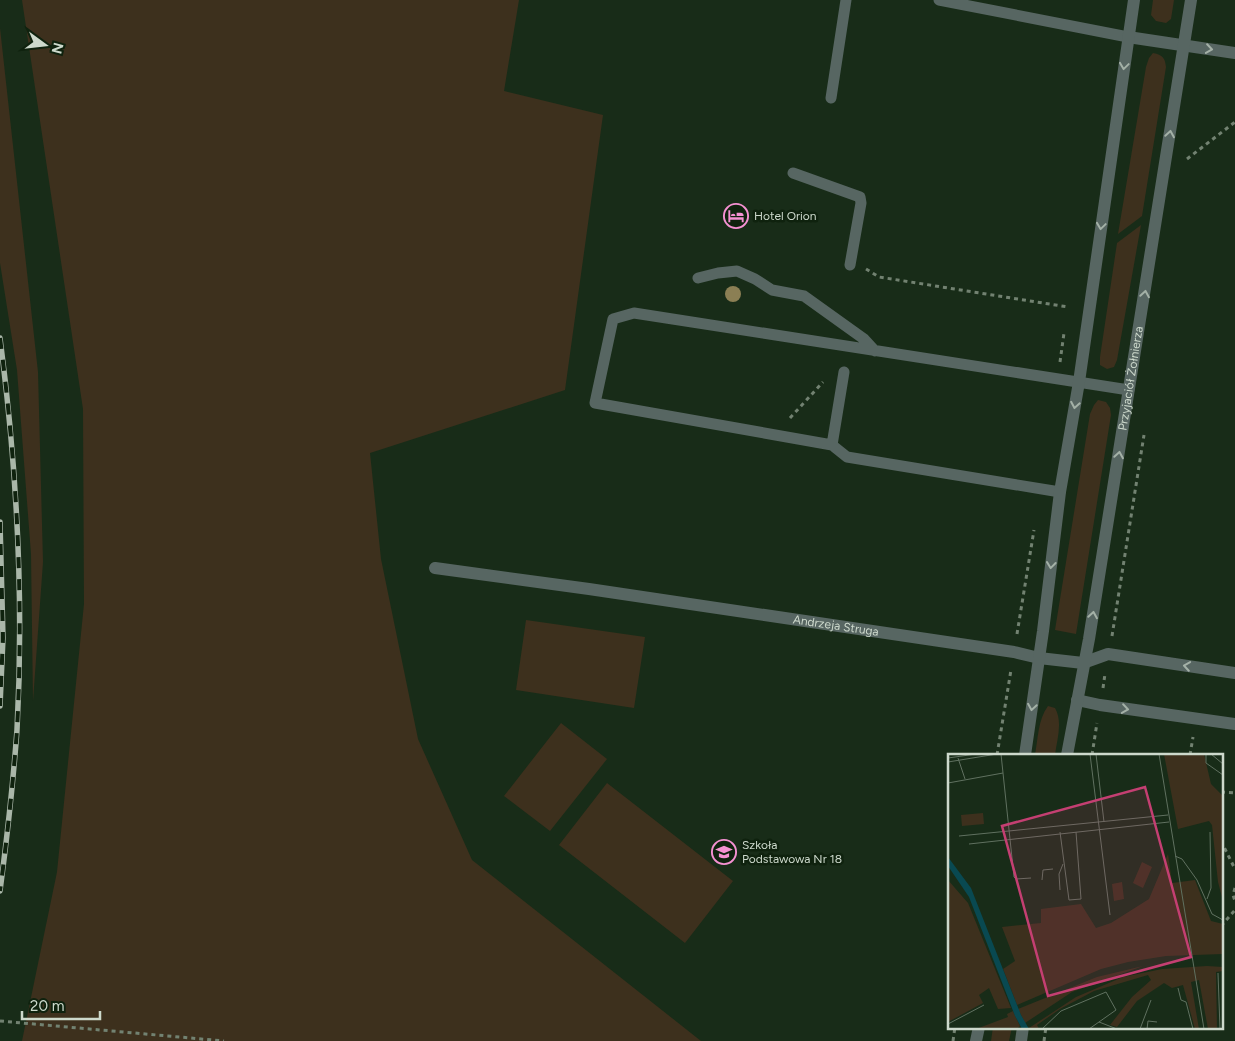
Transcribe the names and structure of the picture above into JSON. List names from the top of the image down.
{
  "streets": {
    "street": ["Przyjaciół Żołnierza", "Andrzeja Struga"]
  },
  "crossings": [
    ["Przyjaciół Żołnierza", "Andrzeja Struga"]
  ],
  "places": {
    "hotel": ["Hotel Orion"],
    "school or university": ["Szkoła Podstawowa Nr 18"]
  },
  "scale_bar": "20 m",
  "north": "right"
}
